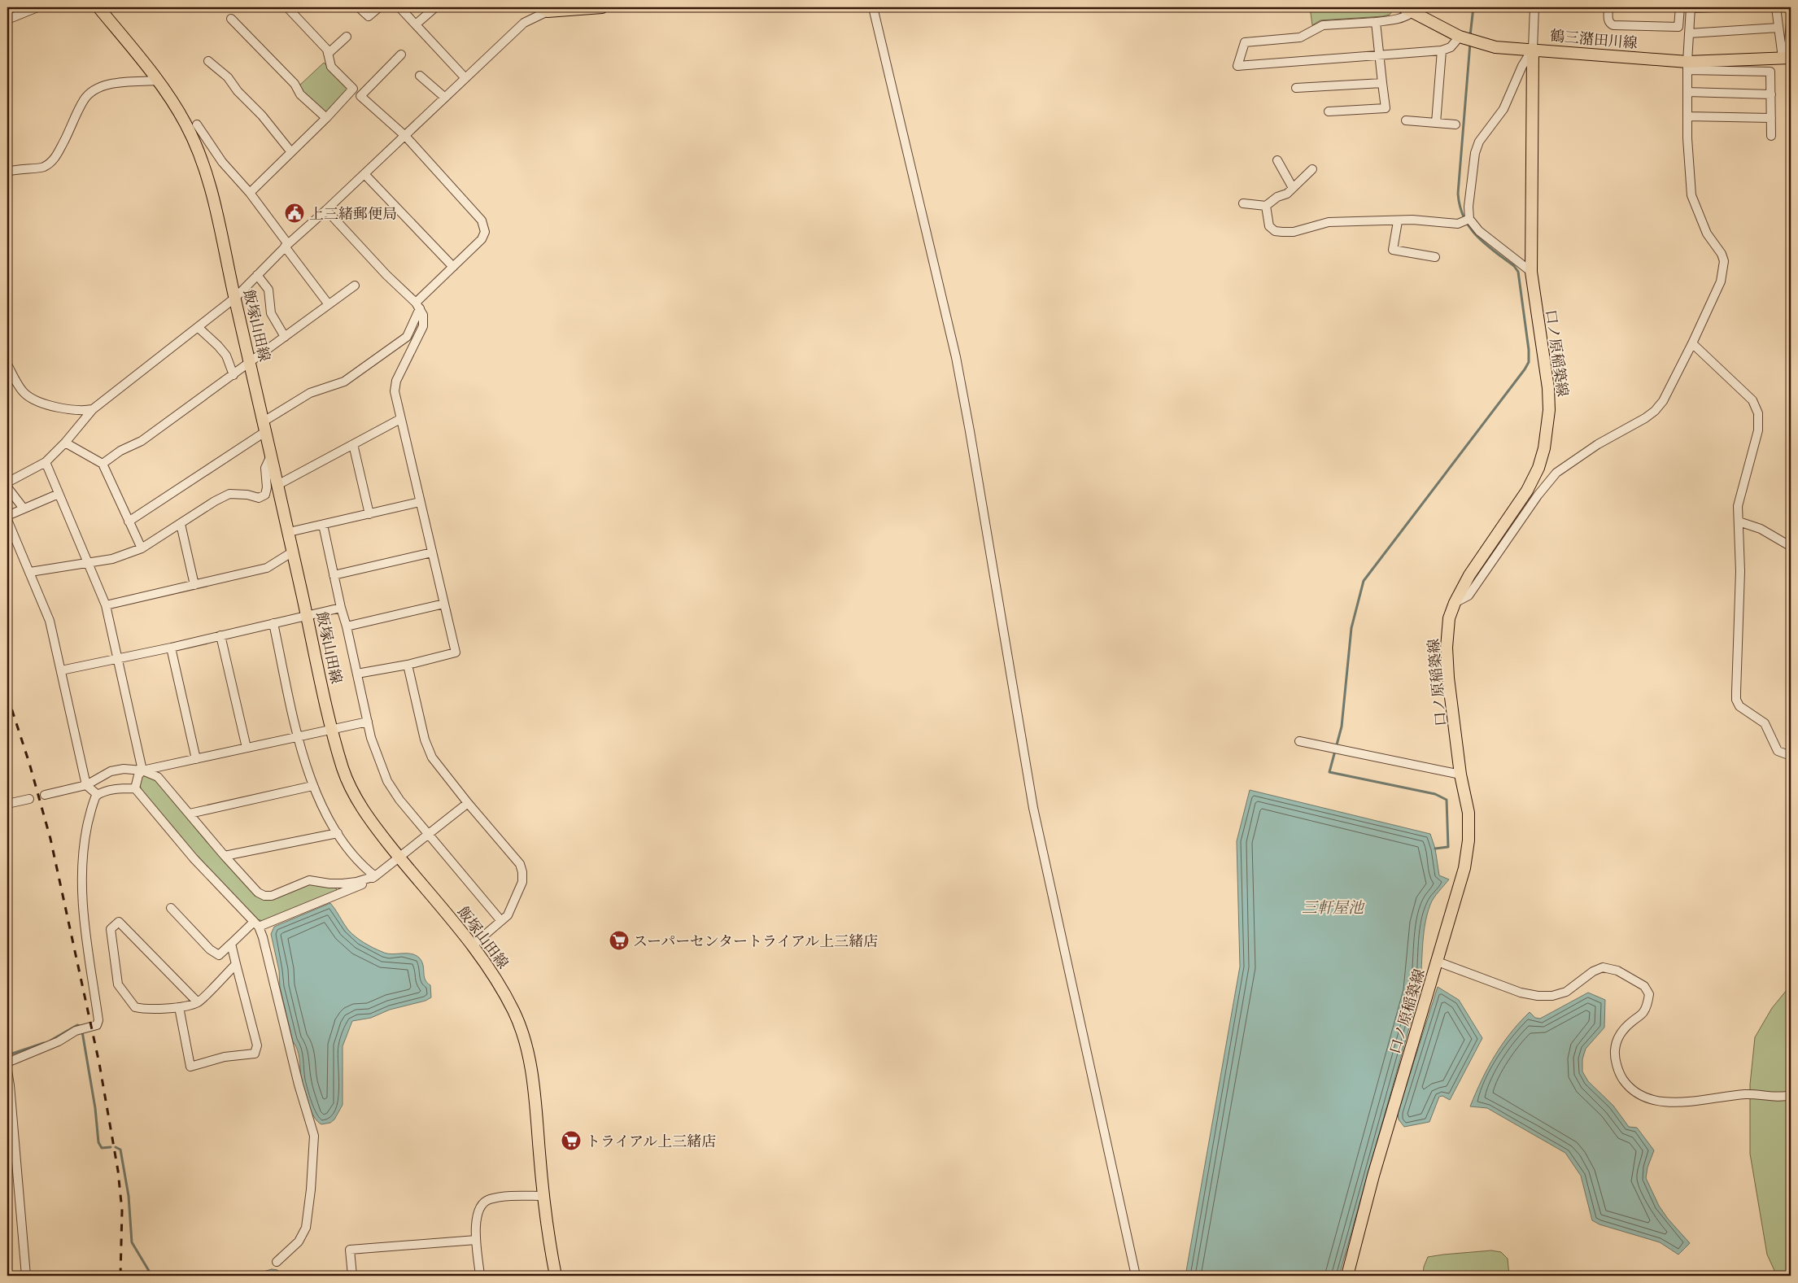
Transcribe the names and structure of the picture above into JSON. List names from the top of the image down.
{
  "streets": {
    "main road": ["鶴三潴田川線", "飯塚山田線", "口ノ原稲築線"]
  },
  "crossings": [
    ["鶴三潴田川線", "口ノ原稲築線"]
  ],
  "water": ["三軒屋池"],
  "places": {
    "public building": ["上三緒郵便局"],
    "supermarket": ["スーパーセンタートライアル上三緒店", "トライアル上三緒店"]
  }
}
